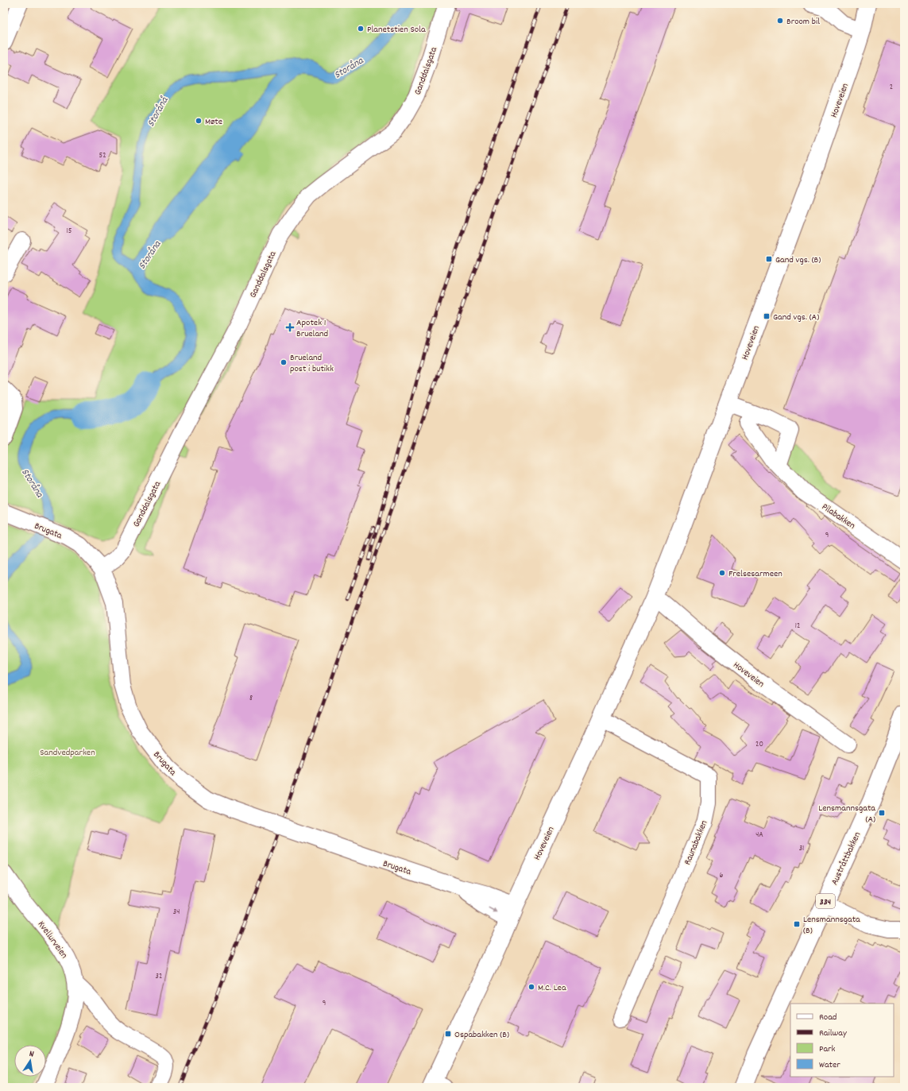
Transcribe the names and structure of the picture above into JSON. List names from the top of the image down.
{
  "streets": {
    "main road": ["Hoveveien", "Austråttbakken", "334"],
    "street": [
      "Ganddalsgata",
      "Pilabakken",
      "Brugata",
      "Raunabakken",
      "Kvellurveien"
    ]
  },
  "crossings": [
    ["Ganddalsgata", "Brugata"],
    ["Hoveveien", "Brugata"],
    ["Hoveveien", "Raunabakken"]
  ],
  "water": ["Storåna", "Storånå"],
  "parks": ["Sandvedparken"],
  "places": {
    "other": [
      "Broom bil",
      "Planetstien Sola",
      "Møte",
      "Brueland post i butikk",
      "Frelsesarmeen",
      "M.C. Lea"
    ],
    "transit": [
      "Gand vgs. (B)",
      "Gand vgs. (A)",
      "Lensmannsgata (A)",
      "Lensmannsgata (B)",
      "Ospabakken (B)"
    ],
    "health": ["Apotek 1 Brueland"]
  },
  "house_numbers": [
    "2",
    "52",
    "15",
    "9",
    "12",
    "8",
    "20",
    "4A",
    "31",
    "6",
    "34",
    "32",
    "9"
  ],
  "legend": [
    "Road",
    "Railway",
    "Park",
    "Water"
  ],
  "north": "top"
}
